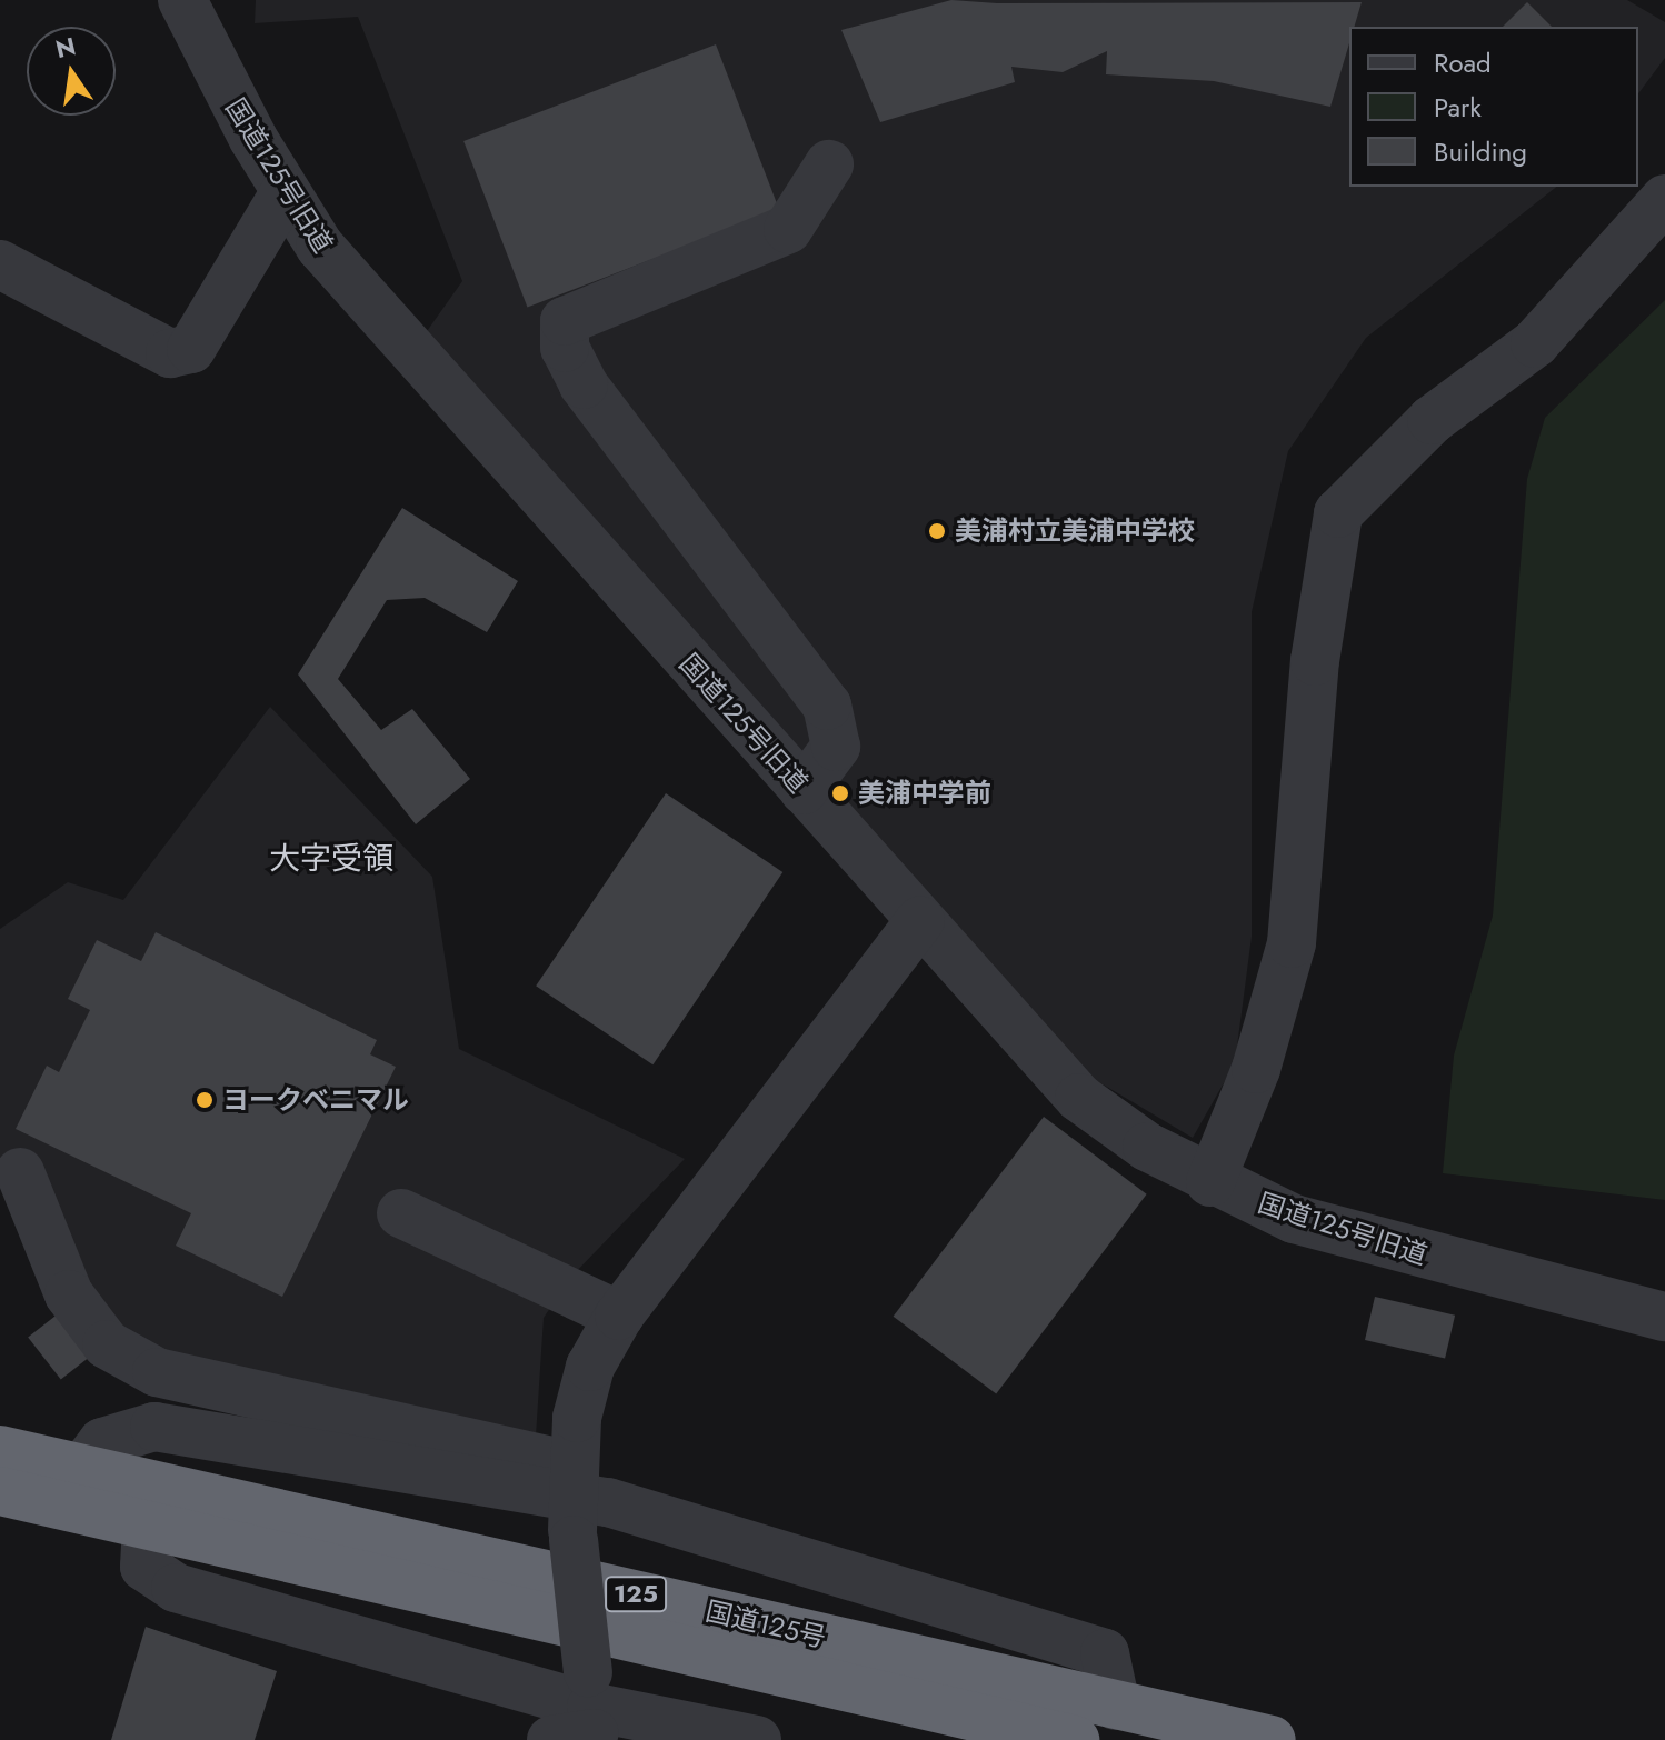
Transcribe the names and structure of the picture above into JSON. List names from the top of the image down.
{
  "streets": {
    "highway": ["125", "国道125号"],
    "street": ["国道125号旧道"]
  },
  "districts": ["大字受領"],
  "places": ["美浦村立美浦中学校", "美浦中学前", "ヨークベニマル"],
  "legend": ["Road", "Park", "Building"],
  "north": "top"
}
